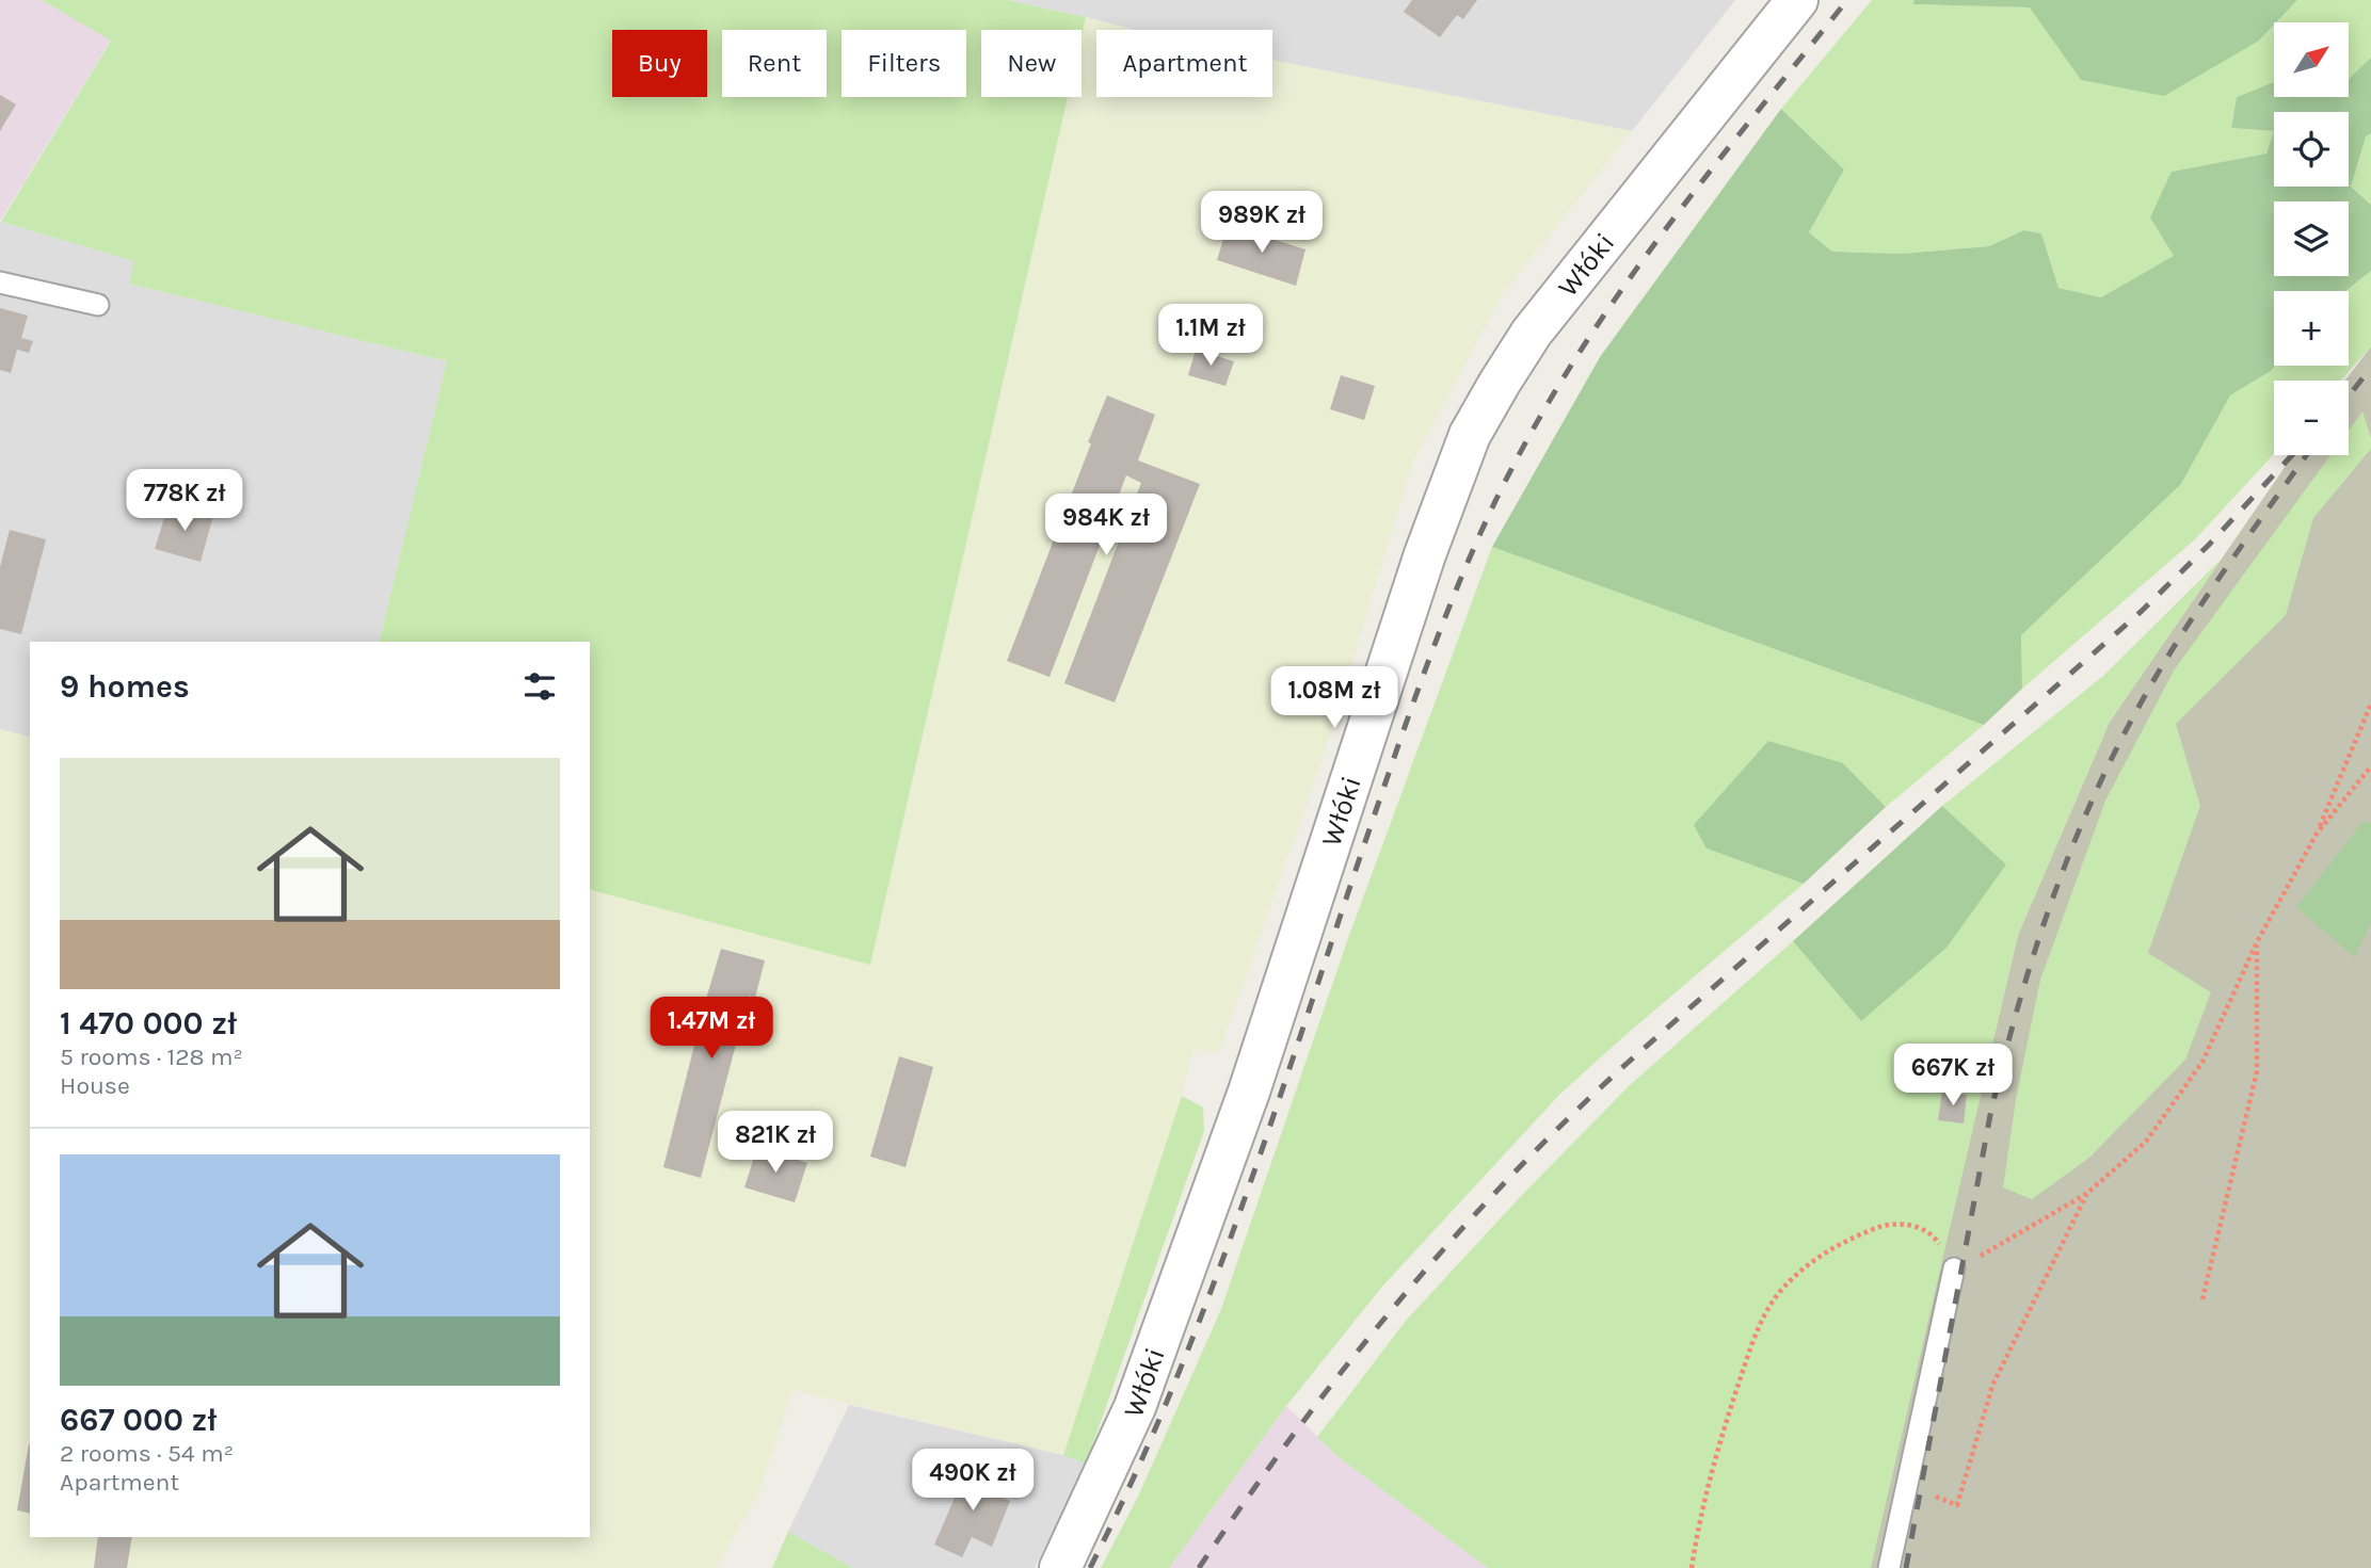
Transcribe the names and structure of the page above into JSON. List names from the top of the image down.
{
  "streets": {
    "street": ["Włóki"]
  },
  "north": "top right",
  "page": {
    "map_buttons": ["+", "−"],
    "chip": [
      "Buy",
      "Rent",
      "Filters",
      "New",
      "Apartment"
    ],
    "price": [
      "989K zł",
      "1.1M zł",
      "778K zł",
      "984K zł",
      "1.08M zł",
      "1.47M zł",
      "667K zł",
      "821K zł",
      "490K zł"
    ],
    "heading": "9 homes",
    "list": [
      {
        "name": "1 470 000 zł",
        "note": "5 rooms · 128 m² · House"
      },
      {
        "name": "667 000 zł",
        "note": "2 rooms · 54 m² · Apartment"
      }
    ]
  }
}
